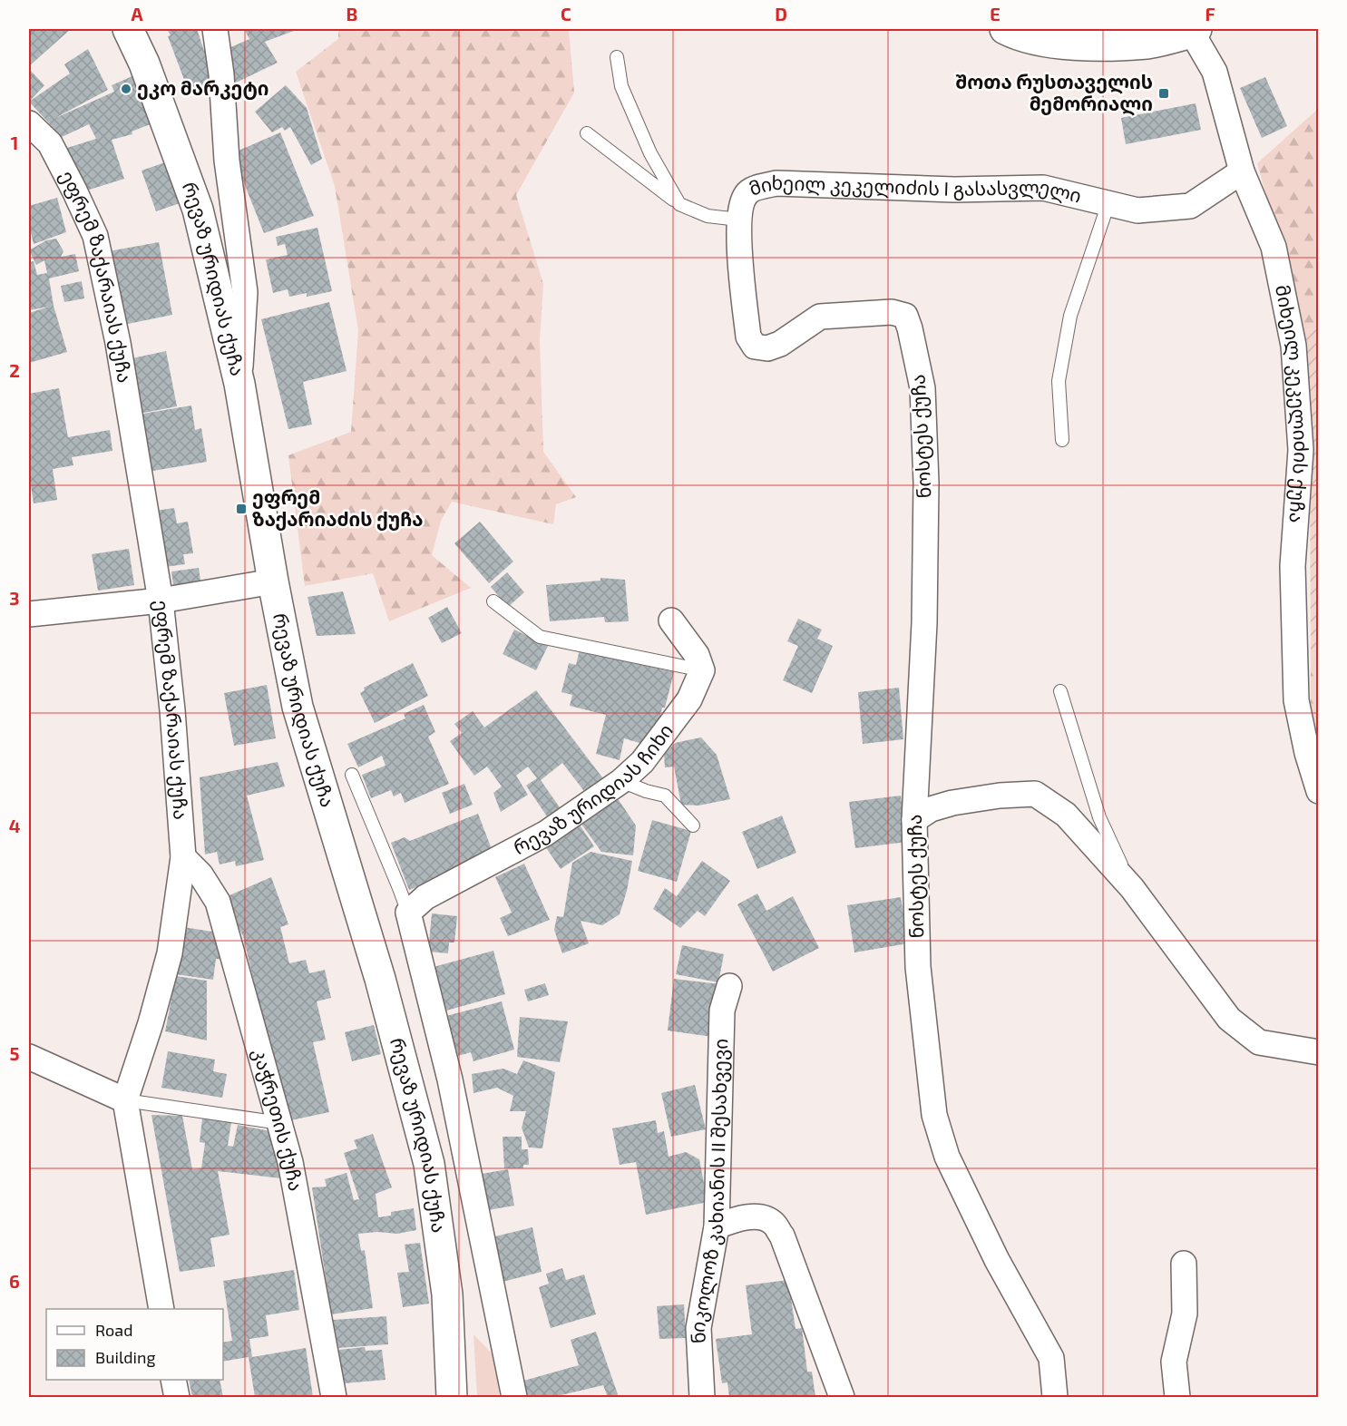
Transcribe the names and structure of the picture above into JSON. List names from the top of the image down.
{
  "streets": {
    "street": [
      "მიხეილ კეკელიძის I გასასვლელი",
      "ეფრემ ზაქარაიას ქუჩა",
      "რევაზ ურიდიას ქუჩა",
      "მიხეილ კეკელიძის ქუჩა",
      "ნოსტეს ქუჩა",
      "რევაზ ურიდიას ჩიხი",
      "კაჭრეთის ქუჩა",
      "ნიკოლოზ კახიანის II შესახვევი"
    ]
  },
  "crossings": [
    ["მიხეილ კეკელიძის I გასასვლელი", "მიხეილ კეკელიძის ქუჩა"],
    ["მიხეილ კეკელიძის I გასასვლელი", "ნოსტეს ქუჩა"],
    ["ეფრემ ზაქარაიას ქუჩა", "კაჭრეთის ქუჩა"],
    ["რევაზ ურიდიას ქუჩა", "რევაზ ურიდიას ჩიხი"]
  ],
  "places": {
    "other": ["ეკო მარკეტი"],
    "transit": ["შოთა რუსთაველის მემორიალი", "ეფრემ ზაქარიაძის ქუჩა"]
  },
  "legend": ["Road", "Building"],
  "grid": {
    "columns": [
      "A",
      "B",
      "C",
      "D",
      "E",
      "F"
    ],
    "rows": [
      "1",
      "2",
      "3",
      "4",
      "5",
      "6"
    ]
  }
}
